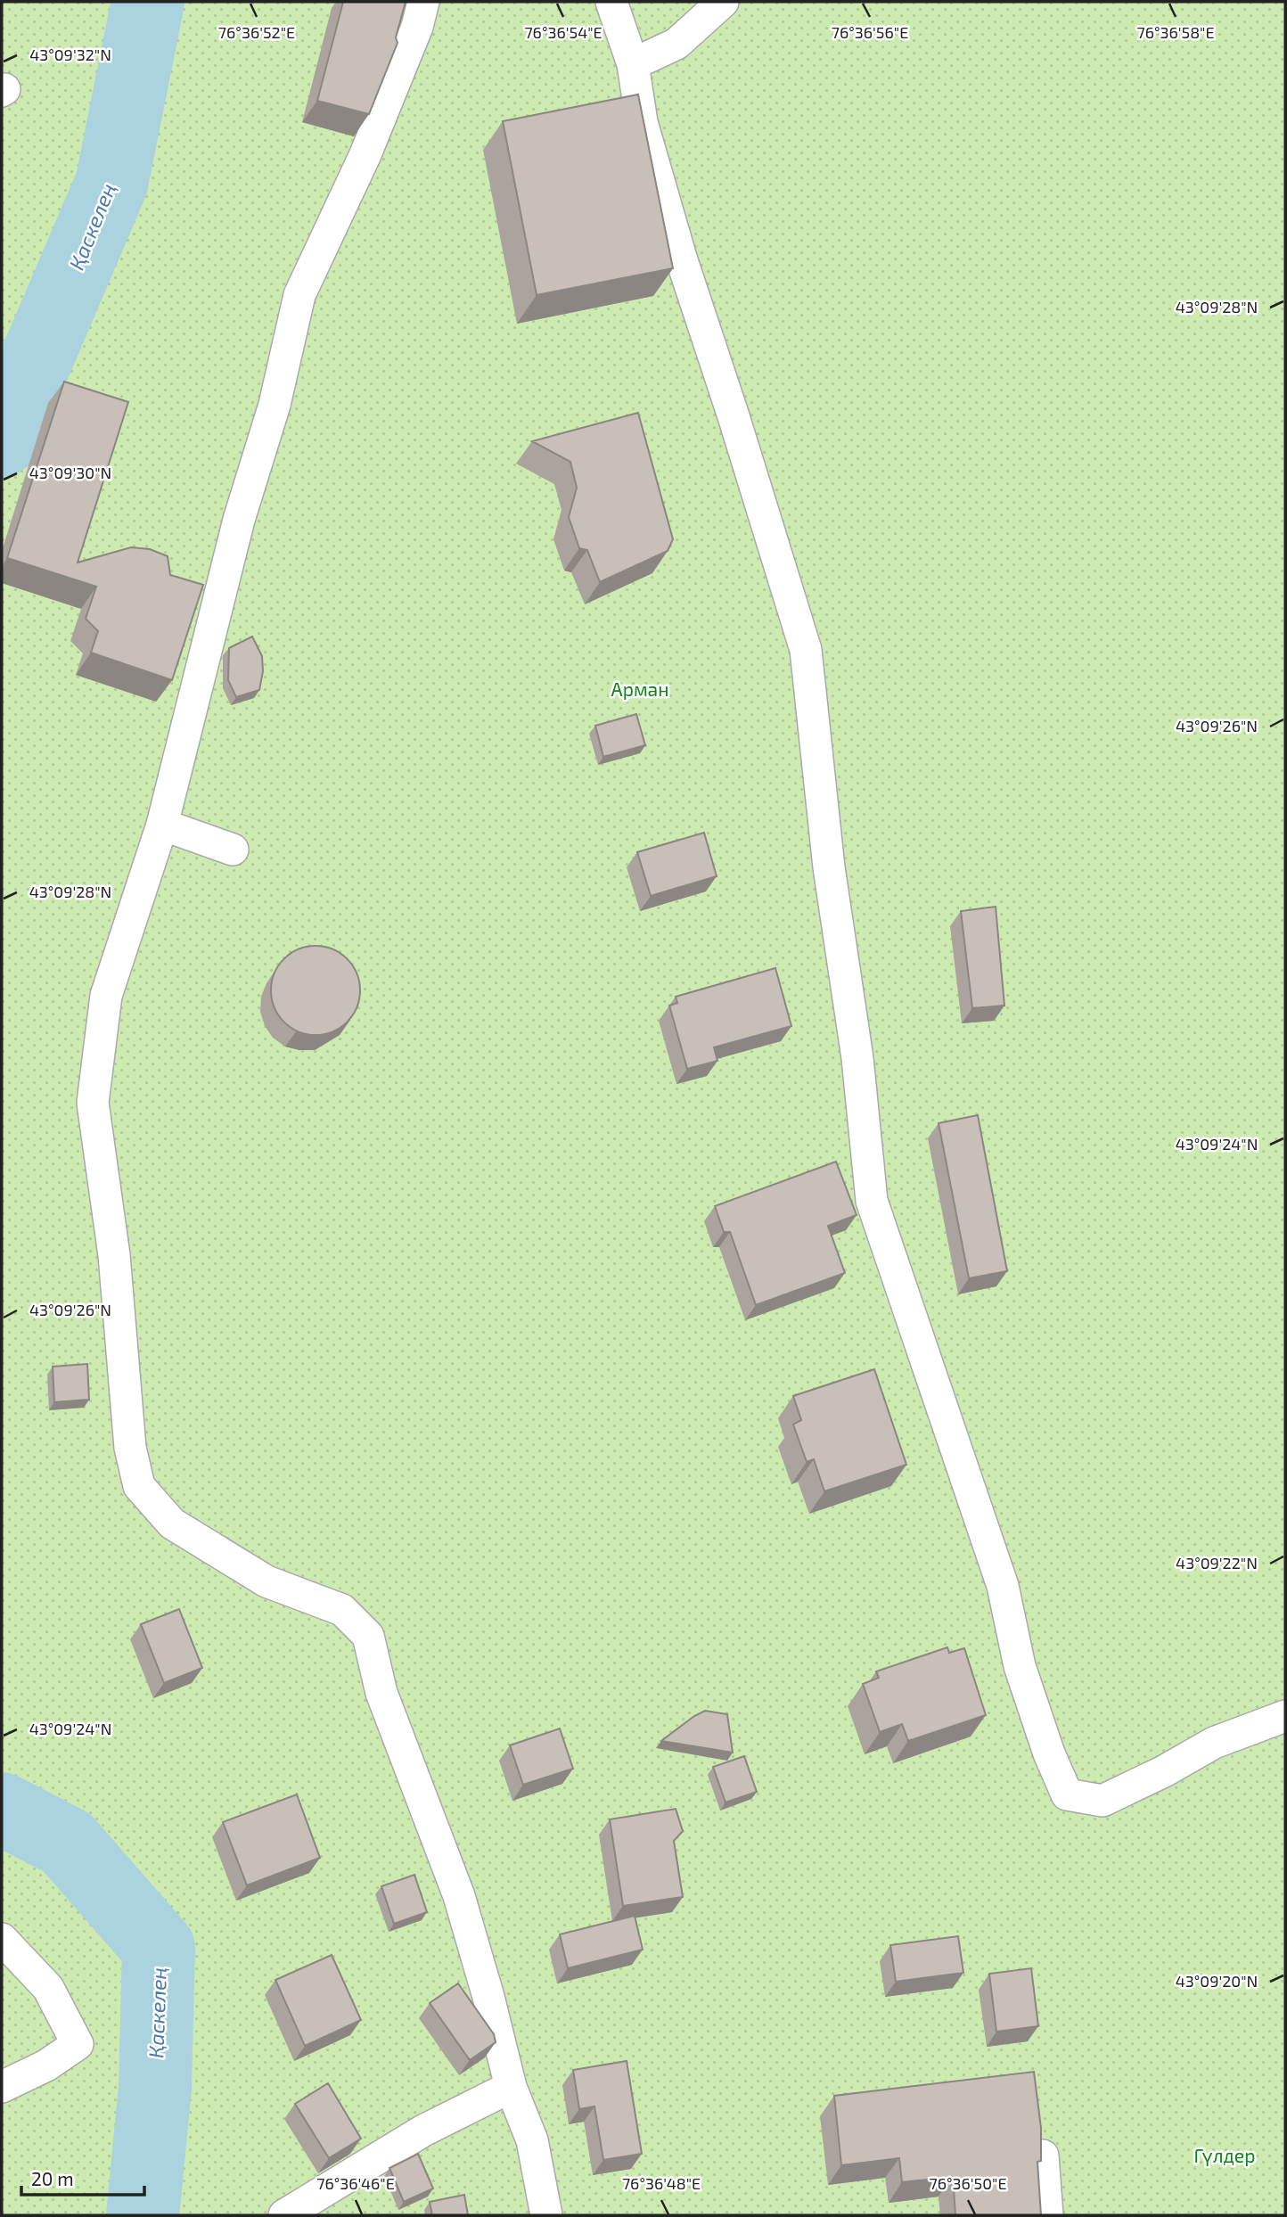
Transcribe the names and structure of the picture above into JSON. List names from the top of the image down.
{
  "water": ["Қаскелең"],
  "parks": ["Арман", "Гүлдер"],
  "scale_bar": "20 m",
  "coordinates": [
    "76°36'52\"E",
    "76°36'54\"E",
    "76°36'56\"E",
    "76°36'58\"E",
    "43°09'32\"N",
    "43°09'28\"N",
    "43°09'30\"N",
    "43°09'26\"N",
    "43°09'24\"N",
    "43°09'22\"N",
    "43°09'20\"N",
    "76°36'46\"E",
    "76°36'48\"E",
    "76°36'50\"E"
  ]
}
